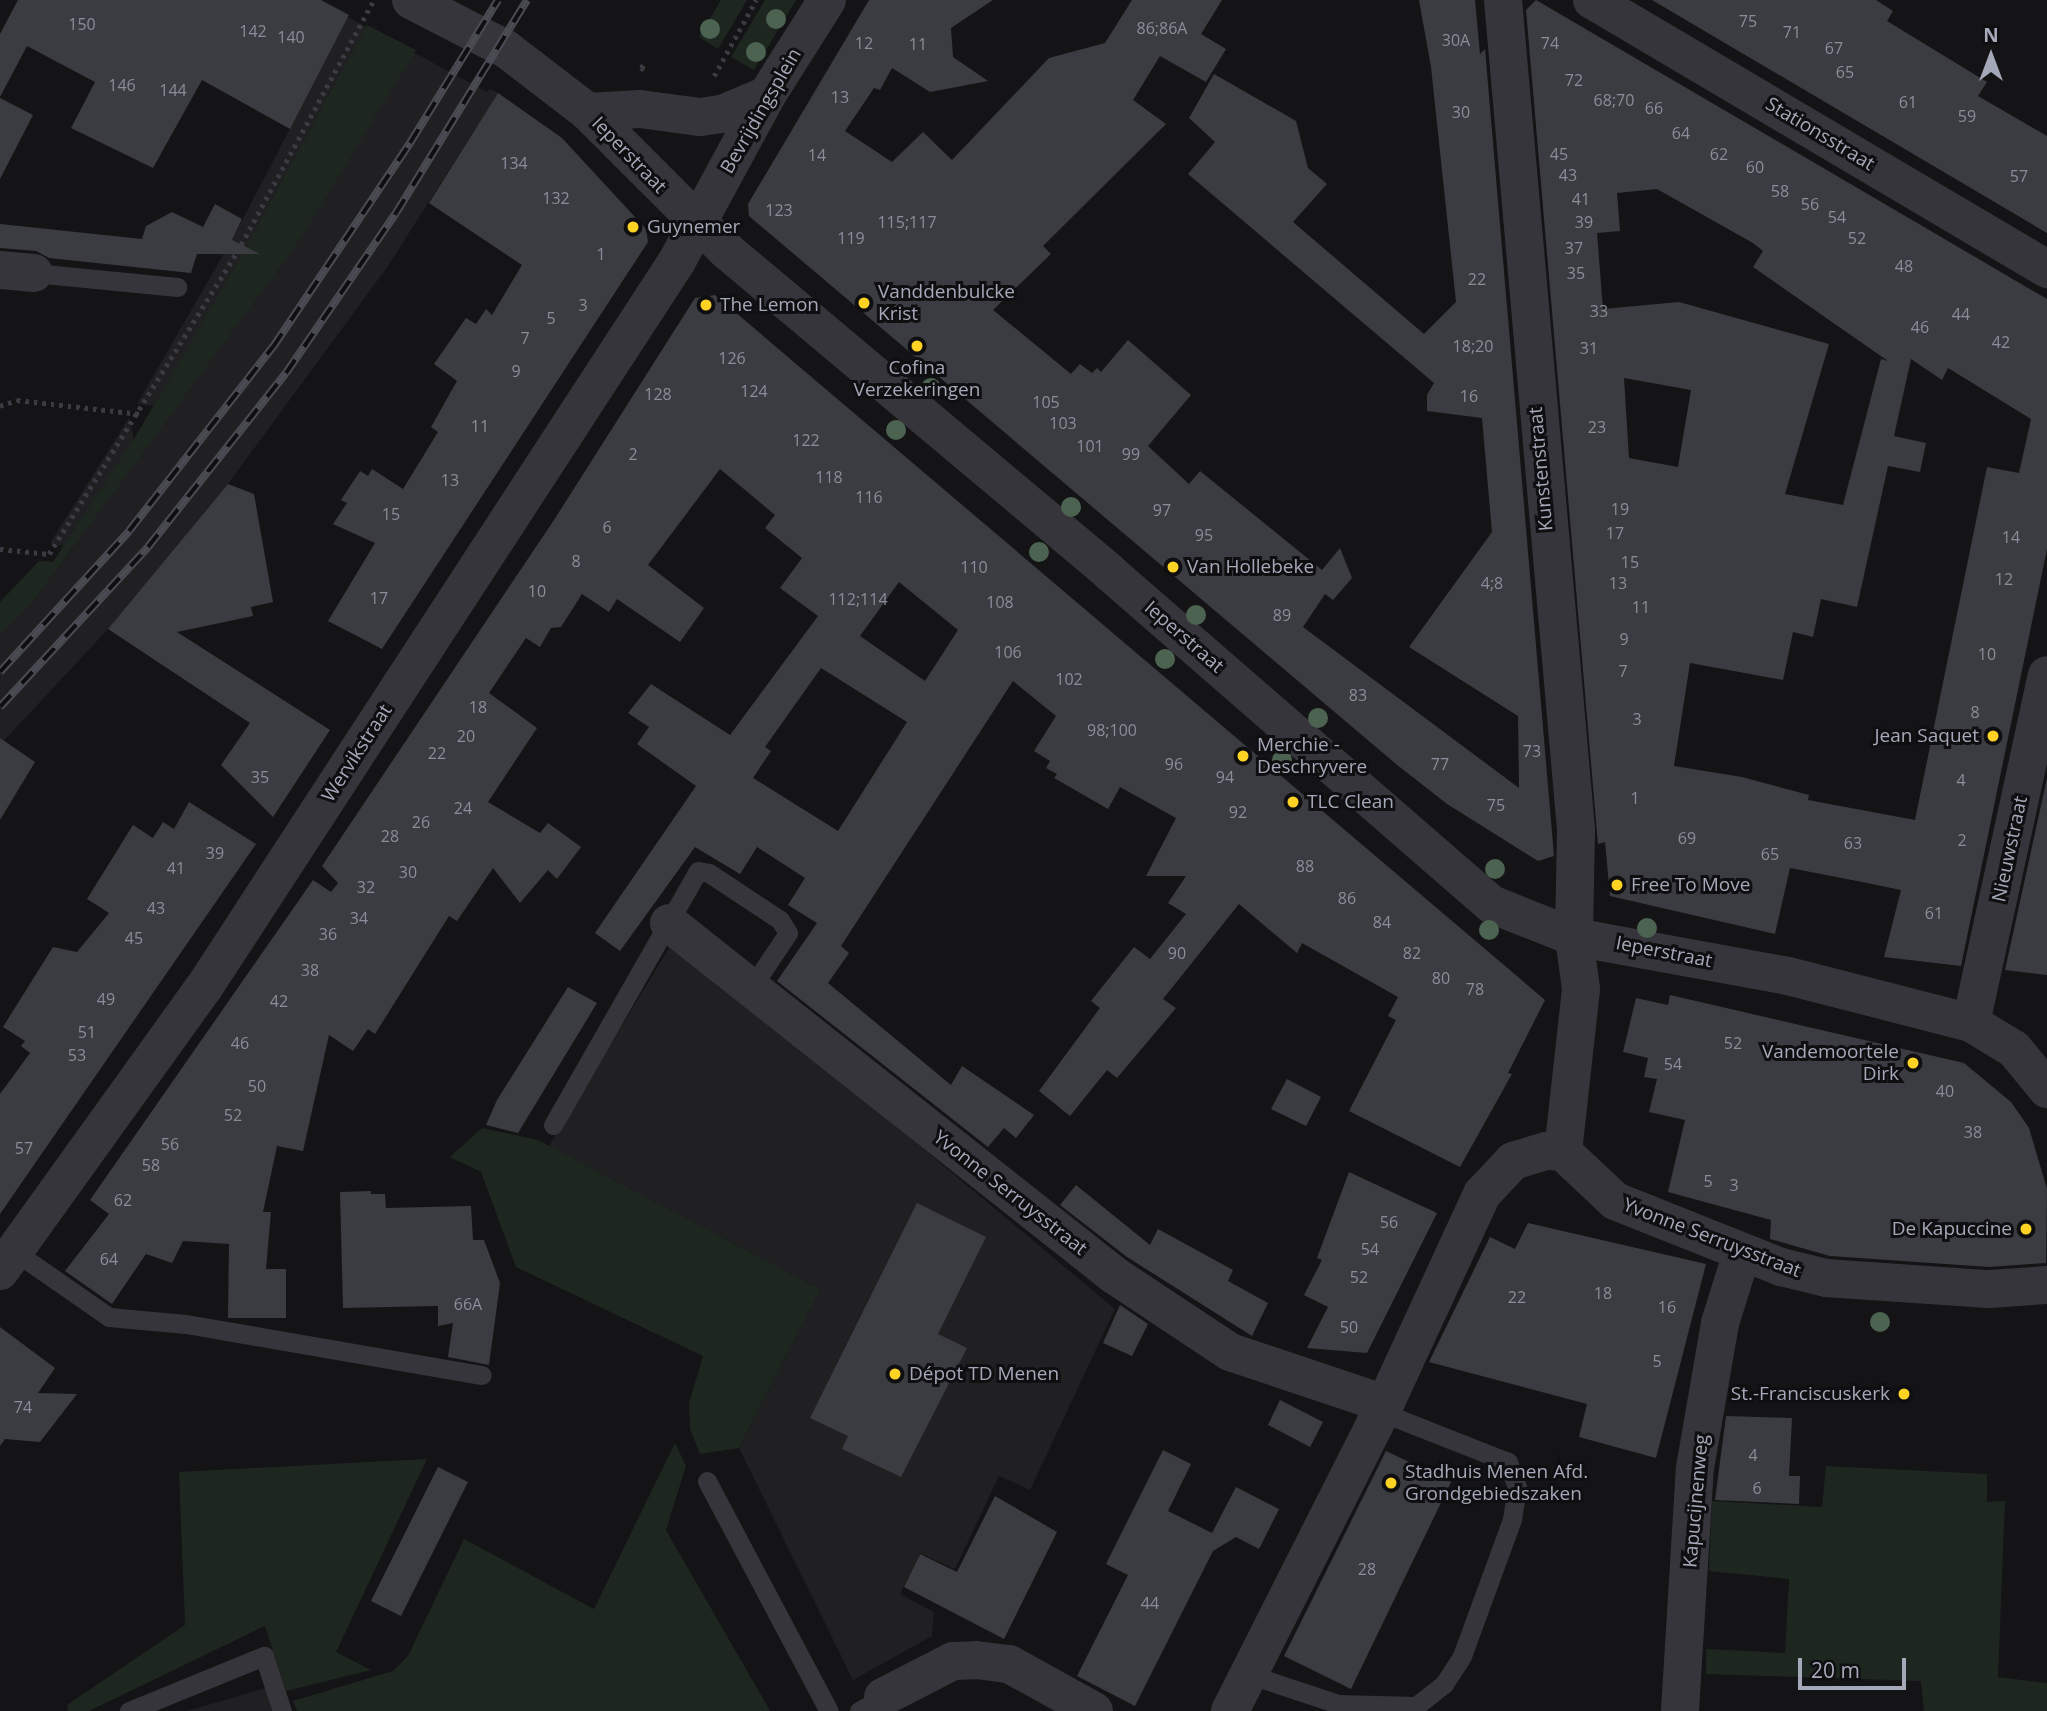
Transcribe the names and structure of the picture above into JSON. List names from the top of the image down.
{
  "streets": {
    "street": [
      "Bevrijdingsplein",
      "Stationsstraat",
      "Ieperstraat",
      "Kunstenstraat",
      "Wervikstraat",
      "Nieuwstraat",
      "Yvonne Serruysstraat",
      "Kapucijnenweg"
    ]
  },
  "crossings": [
    ["Bevrijdingsplein", "Ieperstraat"],
    ["Bevrijdingsplein", "Wervikstraat"],
    ["Ieperstraat", "Kunstenstraat"],
    ["Ieperstraat", "Wervikstraat"],
    ["Ieperstraat", "Nieuwstraat"],
    ["Yvonne Serruysstraat", "Kapucijnenweg"]
  ],
  "places": [
    "Guynemer",
    "Vanddenbulcke Krist",
    "The Lemon",
    "Cofina Verzekeringen",
    "Van Hollebeke",
    "Jean Saquet",
    "Merchie - Deschryvere",
    "TLC Clean",
    "Free To Move",
    "Vandemoortele Dirk",
    "De Kapuccine",
    "Dépot TD Menen",
    "St.-Franciscuskerk",
    "Stadhuis Menen Afd. Grondgebiedszaken"
  ],
  "house_numbers": [
    "75",
    "150",
    "86;86A",
    "142",
    "71",
    "140",
    "30A",
    "12",
    "74",
    "11",
    "67",
    "65",
    "72",
    "146",
    "144",
    "13",
    "68;70",
    "61",
    "66",
    "30",
    "59",
    "64",
    "45",
    "62",
    "14",
    "134",
    "60",
    "43",
    "57",
    "58",
    "132",
    "41",
    "56",
    "123",
    "54",
    "115;117",
    "39",
    "119",
    "52",
    "37",
    "1",
    "48",
    "35",
    "22",
    "3",
    "33",
    "44",
    "5",
    "46",
    "7",
    "42",
    "18;20",
    "31",
    "126",
    "9",
    "124",
    "128",
    "16",
    "105",
    "103",
    "11",
    "23",
    "122",
    "101",
    "2",
    "99",
    "118",
    "13",
    "116",
    "19",
    "97",
    "15",
    "6",
    "17",
    "95",
    "14",
    "8",
    "15",
    "110",
    "12",
    "4;8",
    "13",
    "10",
    "17",
    "112;114",
    "108",
    "11",
    "89",
    "9",
    "106",
    "10",
    "7",
    "102",
    "83",
    "18",
    "8",
    "3",
    "98;100",
    "20",
    "73",
    "22",
    "96",
    "77",
    "35",
    "94",
    "4",
    "1",
    "75",
    "24",
    "92",
    "26",
    "28",
    "69",
    "2",
    "63",
    "39",
    "65",
    "88",
    "41",
    "30",
    "32",
    "86",
    "43",
    "61",
    "34",
    "84",
    "36",
    "45",
    "90",
    "82",
    "38",
    "80",
    "78",
    "49",
    "42",
    "51",
    "46",
    "52",
    "53",
    "54",
    "50",
    "40",
    "52",
    "38",
    "56",
    "57",
    "58",
    "5",
    "3",
    "62",
    "56",
    "54",
    "64",
    "52",
    "18",
    "22",
    "66A",
    "16",
    "50",
    "5",
    "74",
    "4",
    "6",
    "28",
    "44"
  ],
  "scale_bar": "20 m",
  "north": "top"
}
